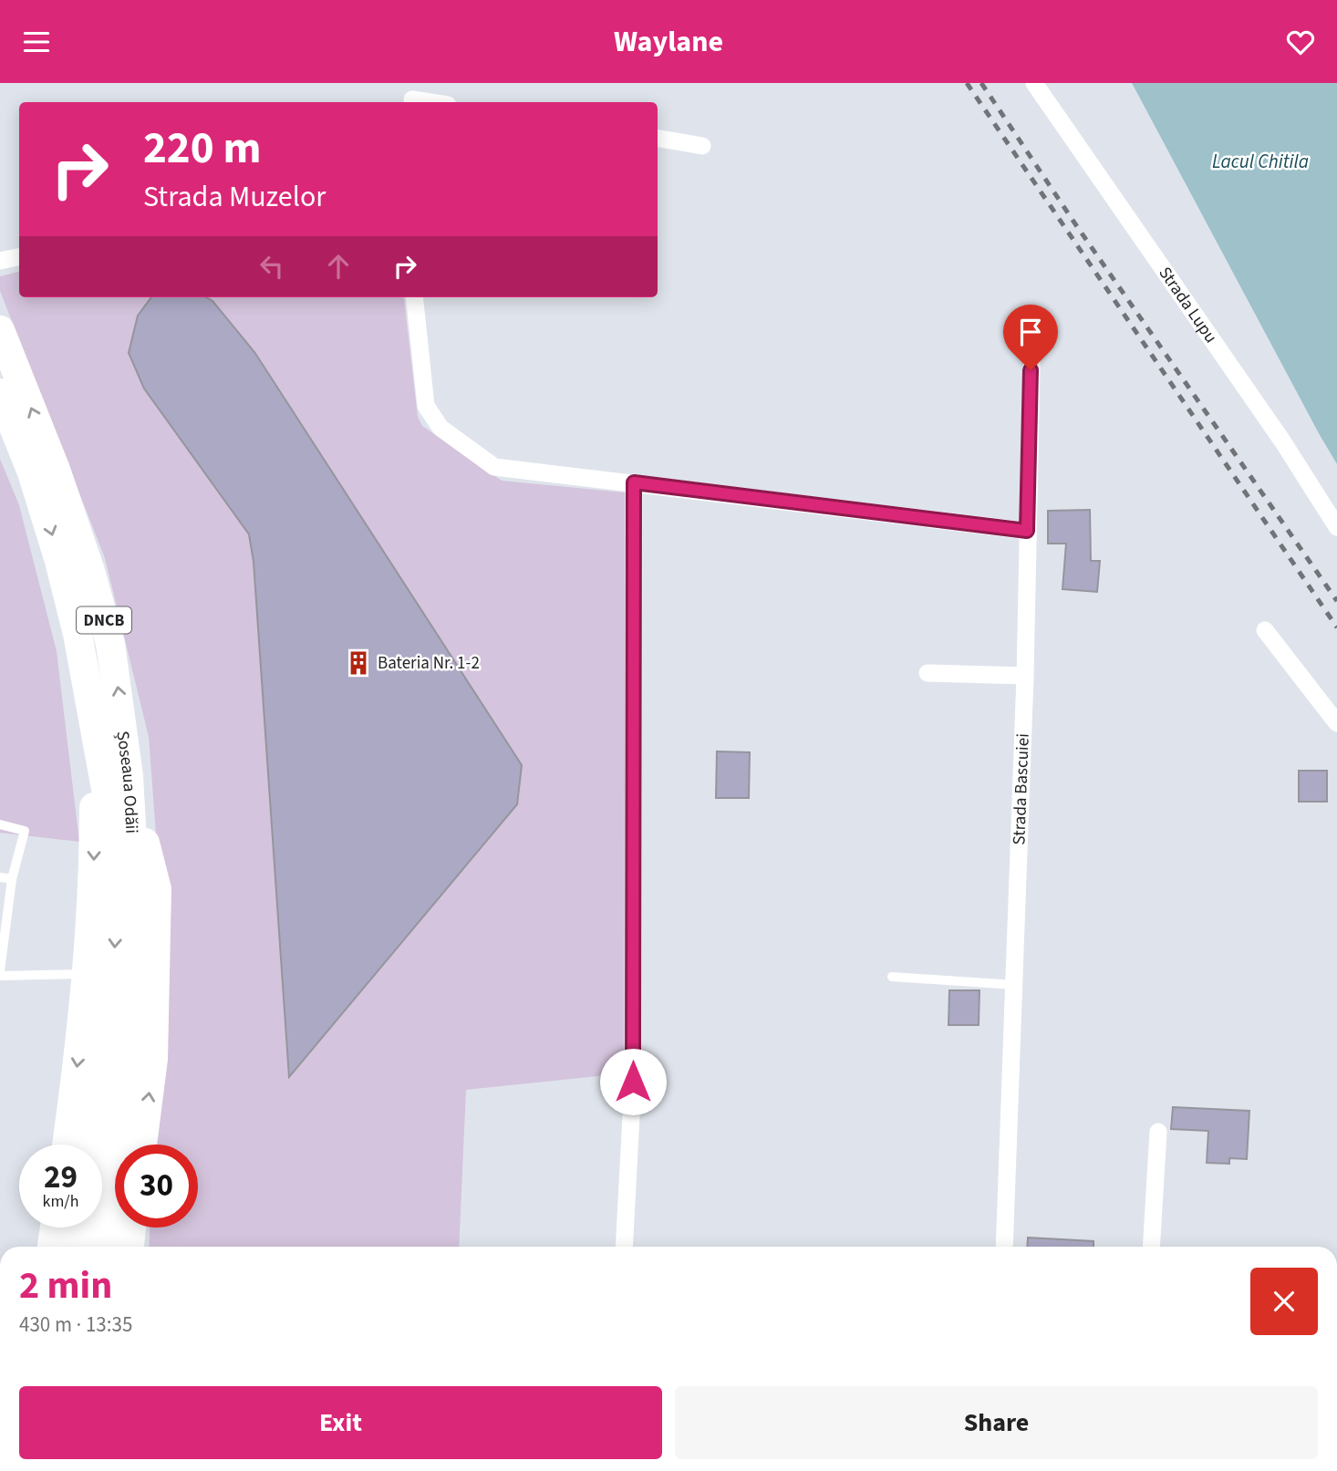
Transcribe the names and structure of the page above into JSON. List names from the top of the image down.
{
  "streets": {
    "main road": ["DNCB", "Șoseaua Odăii"],
    "street": ["Strada Lupu", "Strada Bascuiei"]
  },
  "water": ["Lacul Chitila"],
  "places": {
    "building": ["Bateria Nr. 1-2"]
  },
  "page": {
    "header": "Waylane",
    "turn": ["220 m", "Strada Muzelor"],
    "speed": "29 km/h",
    "limit": "30",
    "heading": ["2 min", "430 m · 13:35"],
    "buttons": ["Exit", "Share"]
  }
}
